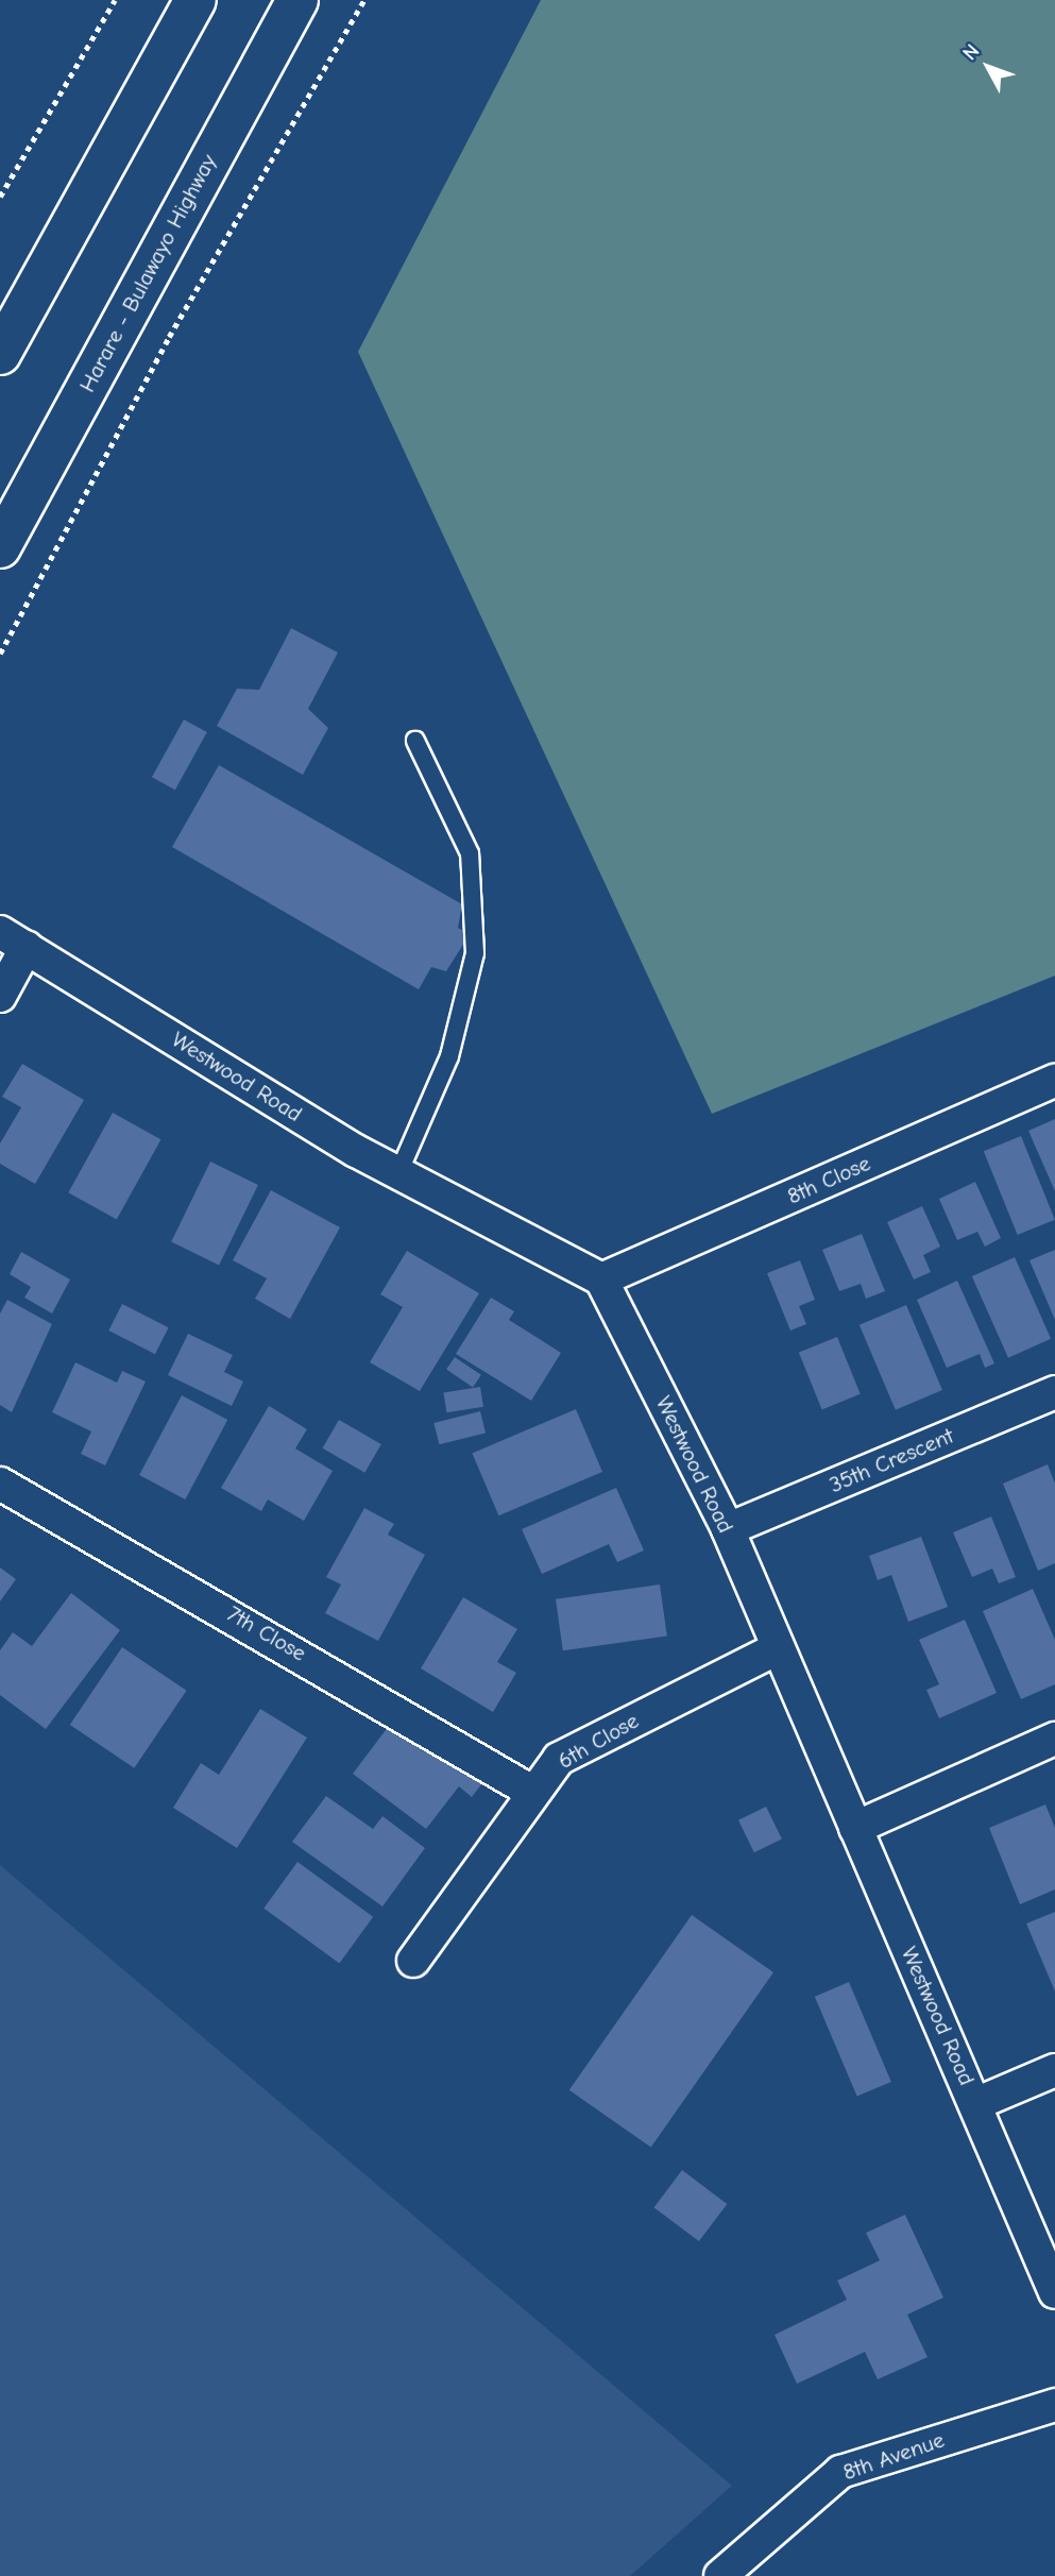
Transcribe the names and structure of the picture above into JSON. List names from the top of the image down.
{
  "streets": {
    "highway": ["Harare - Bulawayo Highway"],
    "street": [
      "Westwood Road",
      "8th Close",
      "35th Crescent",
      "7th Close",
      "6th Close",
      "8th Avenue"
    ]
  },
  "crossings": [
    ["Westwood Road", "8th Close"],
    ["Westwood Road", "35th Crescent"],
    ["Westwood Road", "6th Close"],
    ["7th Close", "6th Close"]
  ],
  "north": "top left"
}
